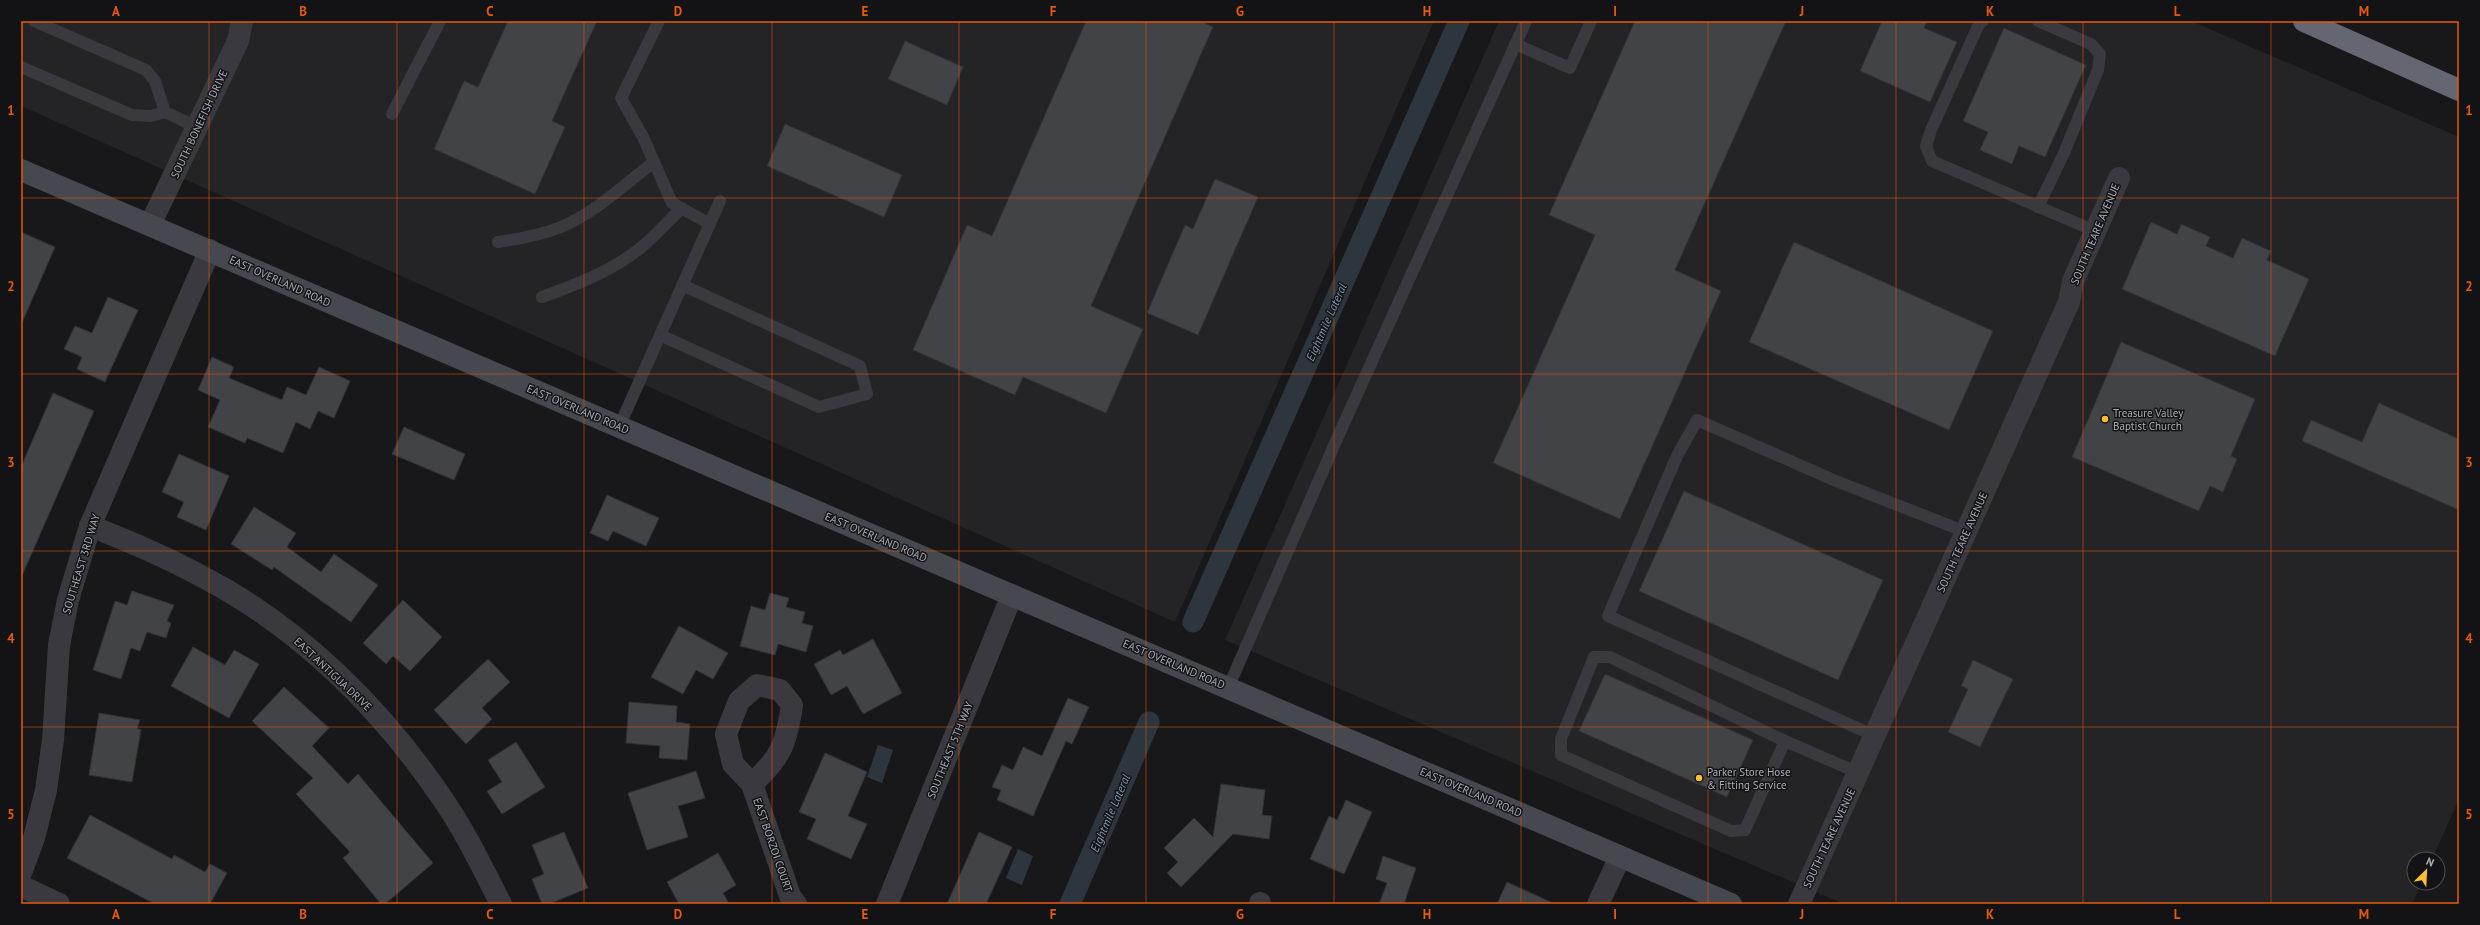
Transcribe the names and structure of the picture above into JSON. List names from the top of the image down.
{
  "streets": {
    "main road": ["EAST OVERLAND ROAD"],
    "street": [
      "SOUTH BONEFISH DRIVE",
      "SOUTH TEARE AVENUE",
      "SOUTHEAST 3RD WAY",
      "EAST ANTIGUA DRIVE",
      "SOUTHEAST 5TH WAY",
      "EAST BORZOI COURT"
    ]
  },
  "crossings": [
    ["SOUTH BONEFISH DRIVE", "EAST OVERLAND ROAD"],
    ["EAST OVERLAND ROAD", "SOUTHEAST 3RD WAY"],
    ["EAST OVERLAND ROAD", "SOUTHEAST 5TH WAY"],
    ["SOUTHEAST 3RD WAY", "EAST ANTIGUA DRIVE"]
  ],
  "water": ["Eightmile Lateral"],
  "places": ["Treasure Valley Baptist Church", "Parker Store Hose & Fitting Service"],
  "north": "top right",
  "grid": {
    "columns": [
      "A",
      "B",
      "C",
      "D",
      "E",
      "F",
      "G",
      "H",
      "I",
      "J",
      "K",
      "L",
      "M"
    ],
    "rows": [
      "1",
      "2",
      "3",
      "4",
      "5"
    ]
  }
}
